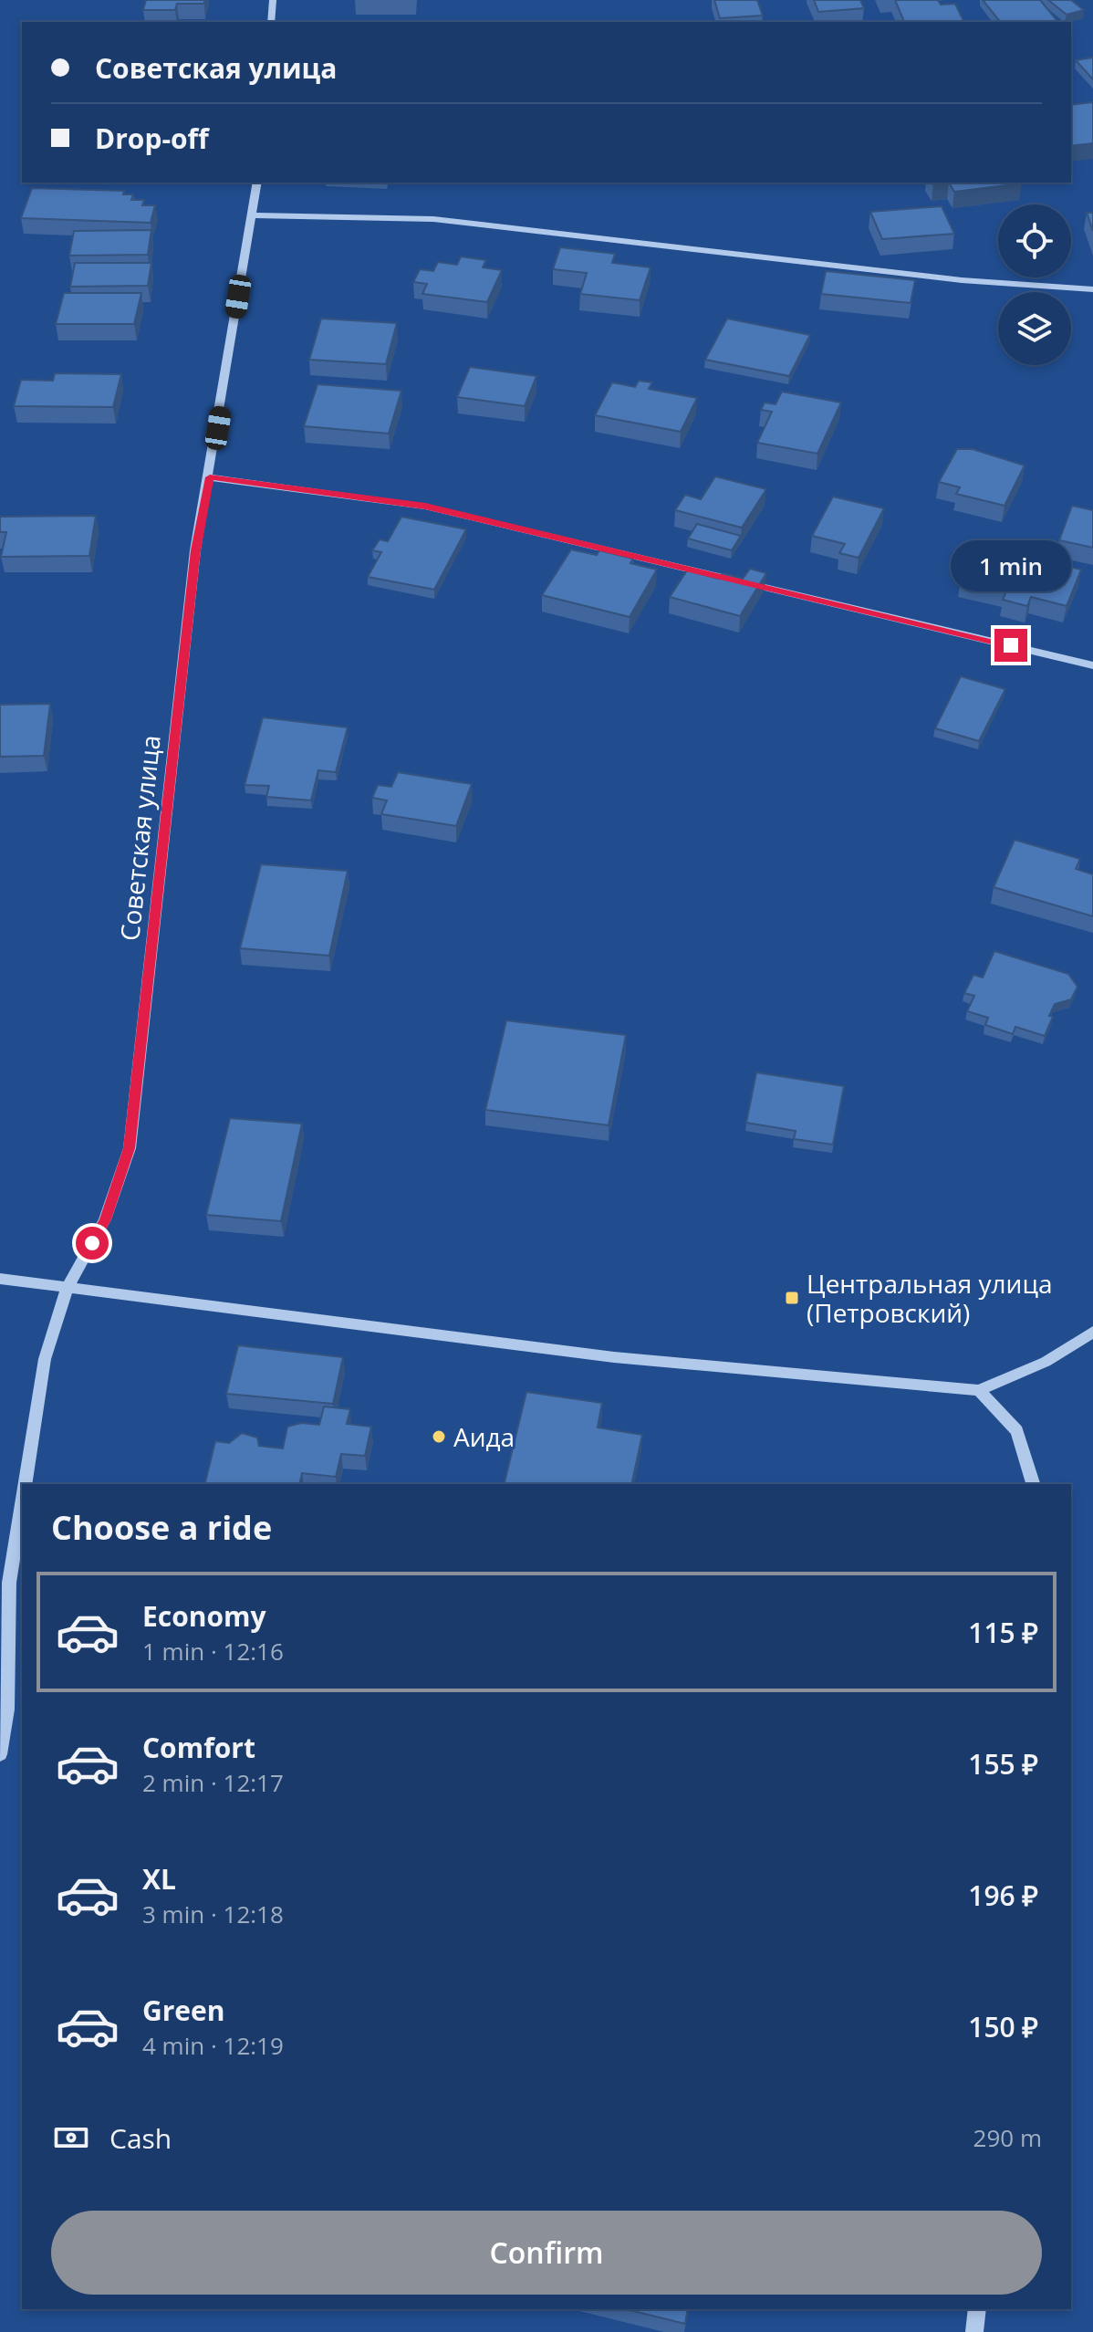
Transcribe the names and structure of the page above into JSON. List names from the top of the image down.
{
  "streets": {
    "street": ["Советская улица"]
  },
  "places": {
    "transit": ["Центральная улица (Петровский)"],
    "other": ["Аида"]
  },
  "page": {
    "banner": ["Советская улица", "Drop-off"],
    "bubble": "1 min",
    "heading": "Choose a ride",
    "list": [
      {
        "name": "Economy",
        "note": "1 min · 12:16",
        "value": "115 ₽"
      },
      {
        "name": "Comfort",
        "note": "2 min · 12:17",
        "value": "155 ₽"
      },
      {
        "name": "XL",
        "note": "3 min · 12:18",
        "value": "196 ₽"
      },
      {
        "name": "Green",
        "note": "4 min · 12:19",
        "value": "150 ₽"
      }
    ],
    "pay": ["Cash", "290 m"],
    "buttons": "Confirm"
  }
}
